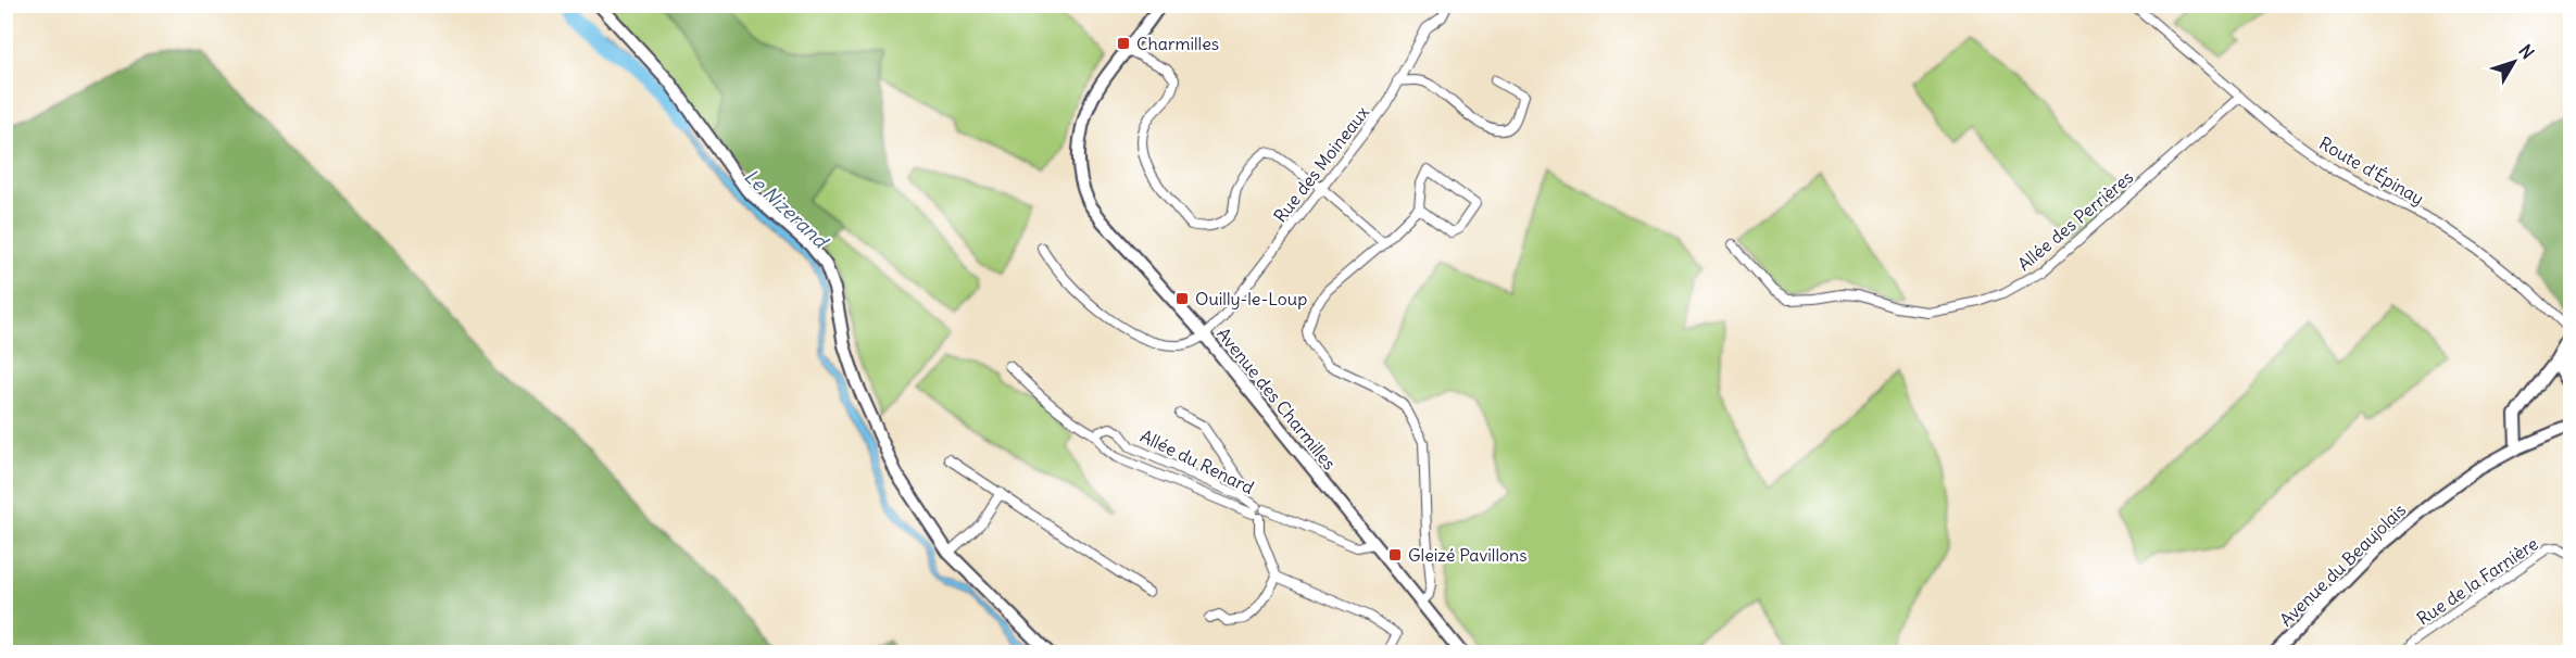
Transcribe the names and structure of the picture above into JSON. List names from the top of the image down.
{
  "streets": {
    "street": [
      "Rue des Moineaux",
      "Route d'Épinay",
      "Allée des Perrières",
      "Avenue des Charmilles",
      "Allée du Renard",
      "Avenue du Beaujolais",
      "Rue de la Farnière"
    ]
  },
  "crossings": [
    ["Rue des Moineaux", "Avenue des Charmilles"],
    ["Route d'Épinay", "Allée des Perrières"],
    ["Avenue des Charmilles", "Allée du Renard"]
  ],
  "water": ["Le Nizerand"],
  "places": {
    "transit": ["Charmilles", "Ouilly-le-Loup", "Gleizé Pavillons"]
  },
  "north": "top right"
}
